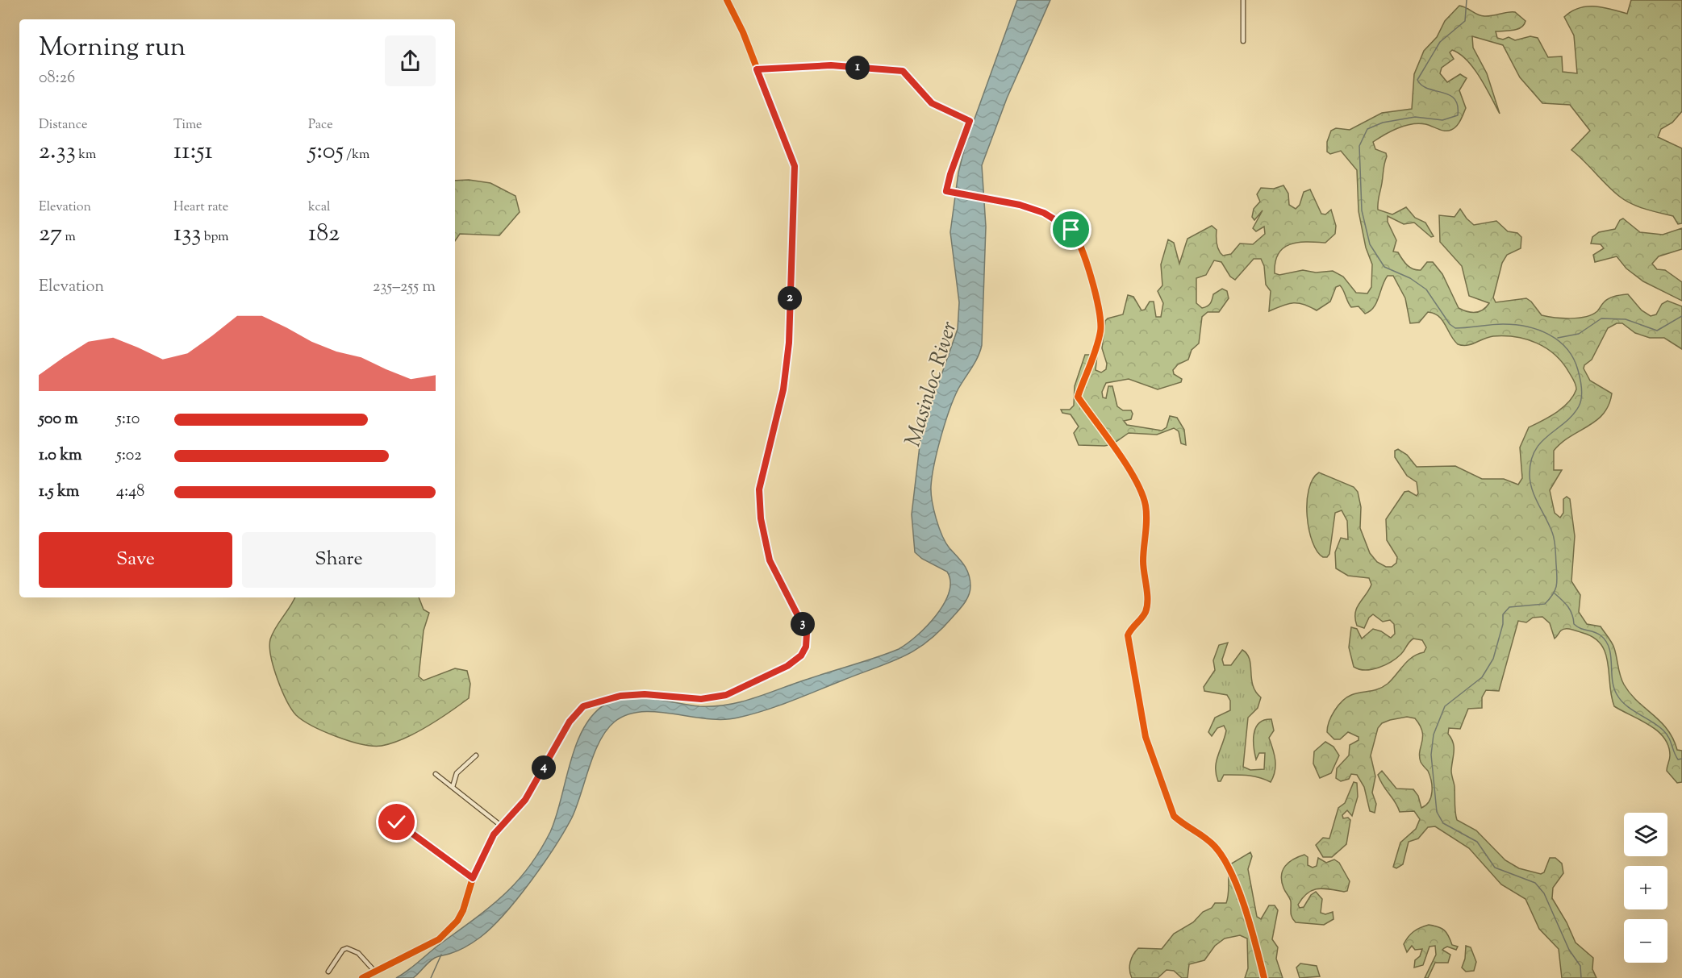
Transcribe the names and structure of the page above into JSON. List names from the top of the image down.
{
  "water": ["Masinloc River"],
  "page": {
    "heading": ["Morning run", "08:26"],
    "pins": [
      "1",
      "2",
      "3",
      "4"
    ],
    "stats": [
      ["Distance", "2.33 km"],
      ["Time", "11:51"],
      ["Pace", "5:05 /km"],
      ["Elevation", "27 m"],
      ["Heart rate", "133 bpm"],
      ["kcal", "182"]
    ],
    "chart": ["Elevation", "235–255 m"],
    "list": [
      {
        "name": "500 m",
        "note": "5:10"
      },
      {
        "name": "1.0 km",
        "note": "5:02"
      },
      {
        "name": "1.5 km",
        "note": "4:48"
      }
    ],
    "buttons": ["Save", "Share"],
    "map_buttons": ["+", "−"]
  }
}
